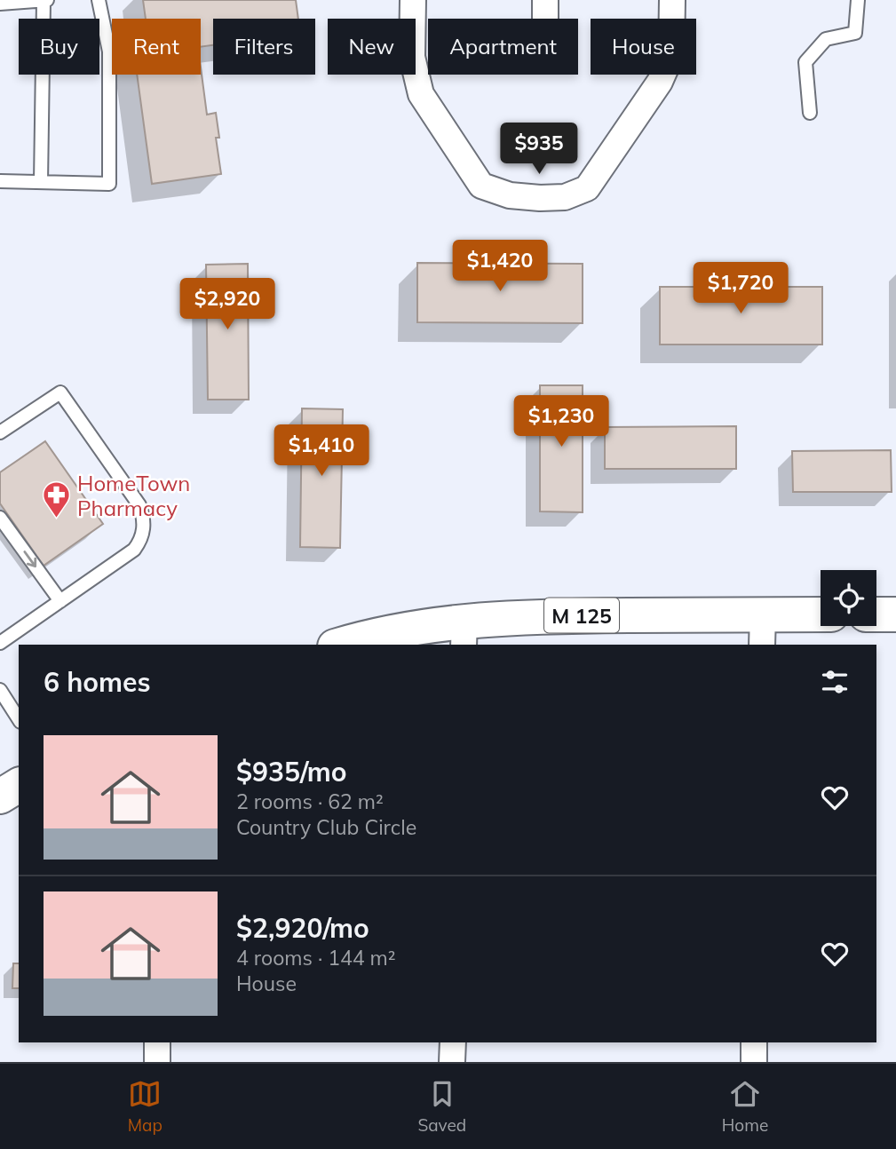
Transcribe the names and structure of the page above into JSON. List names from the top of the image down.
{
  "streets": {
    "main road": ["M 125"]
  },
  "places": {
    "pharmacy": ["HomeTown Pharmacy"]
  },
  "page": {
    "chip": [
      "Buy",
      "Rent",
      "Filters",
      "New",
      "Apartment",
      "House"
    ],
    "price": [
      "$935",
      "$1,420",
      "$1,720",
      "$2,920",
      "$1,230",
      "$1,410"
    ],
    "heading": "6 homes",
    "list": [
      {
        "name": "$935/mo",
        "note": "2 rooms · 62 m² · Country Club Circle"
      },
      {
        "name": "$2,920/mo",
        "note": "4 rooms · 144 m² · House"
      }
    ],
    "tabs": ["Map", "Saved", "Home"]
  }
}
